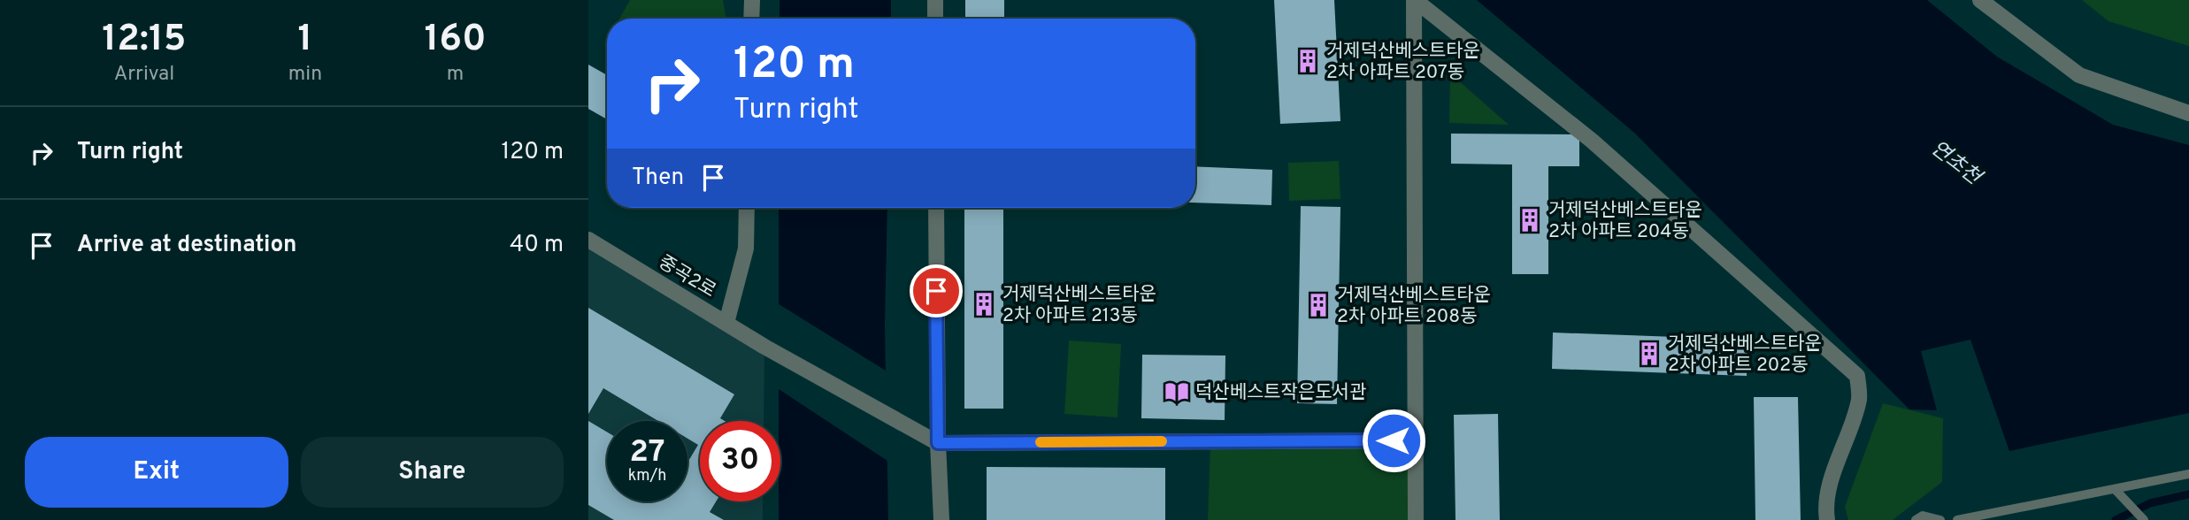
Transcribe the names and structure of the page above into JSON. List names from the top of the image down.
{
  "streets": {
    "street": ["중곡2로"]
  },
  "water": ["연초천"],
  "places": {
    "building": [
      "거제덕산베스트타운 2차 아파트 207동",
      "거제덕산베스트타운 2차 아파트 204동",
      "거제덕산베스트타운 2차 아파트 213동",
      "거제덕산베스트타운 2차 아파트 208동",
      "거제덕산베스트타운 2차 아파트 202동"
    ],
    "library": ["덕산베스트작은도서관"]
  },
  "page": {
    "eta": [
      "12:15",
      "Arrival",
      "1",
      "min",
      "160",
      "m"
    ],
    "turn": ["120 m", "Turn right"],
    "list": [
      {
        "name": "Turn right",
        "value": "120 m"
      },
      {
        "name": "Arrive at destination",
        "value": "40 m"
      }
    ],
    "then": "Then",
    "speed": "27 km/h",
    "limit": "30",
    "buttons": ["Exit", "Share"]
  }
}
